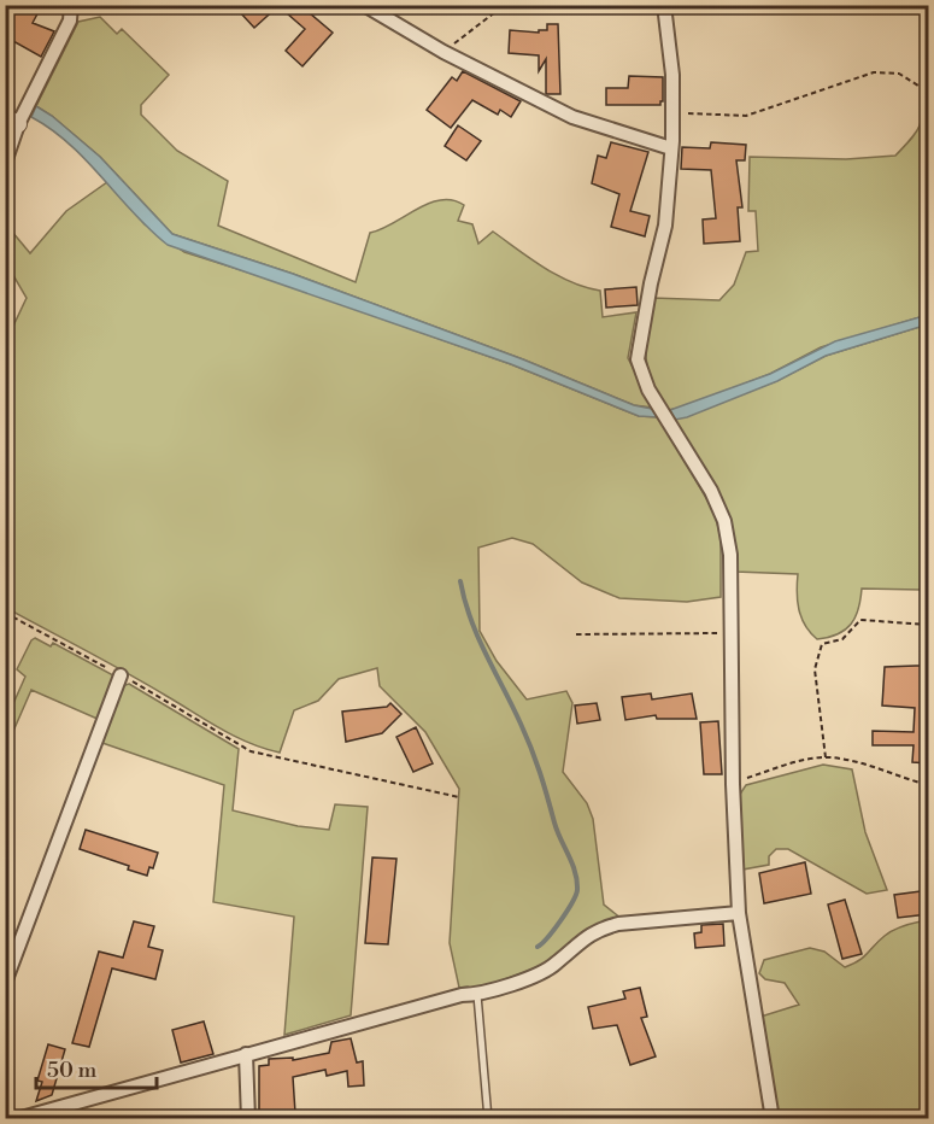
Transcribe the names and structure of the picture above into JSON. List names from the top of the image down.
{
  "scale_bar": "50 m"
}
